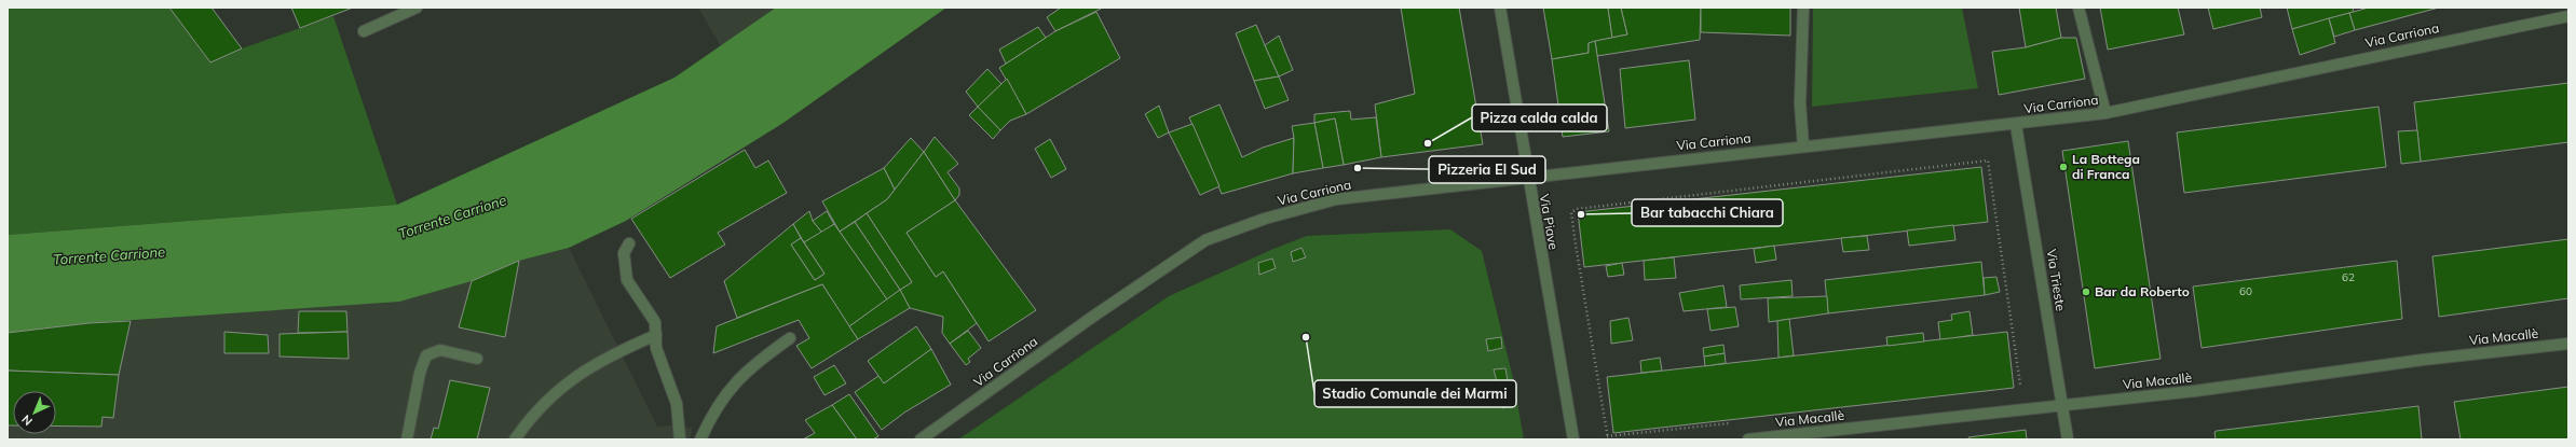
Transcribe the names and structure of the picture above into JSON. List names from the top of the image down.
{
  "streets": {
    "street": [
      "Via Carriona",
      "Via Piave",
      "Via Trieste",
      "Via Macallè"
    ]
  },
  "crossings": [
    ["Via Carriona", "Via Piave"],
    ["Via Carriona", "Via Trieste"],
    ["Via Trieste", "Via Macallè"]
  ],
  "water": ["Torrente Carrione"],
  "places": [
    "Pizza calda calda",
    "La Bottega di Franca",
    "Pizzeria El Sud",
    "Bar tabacchi Chiara",
    "Bar da Roberto",
    "Stadio Comunale dei Marmi"
  ],
  "house_numbers": ["62", "60"],
  "north": "bottom left"
}
